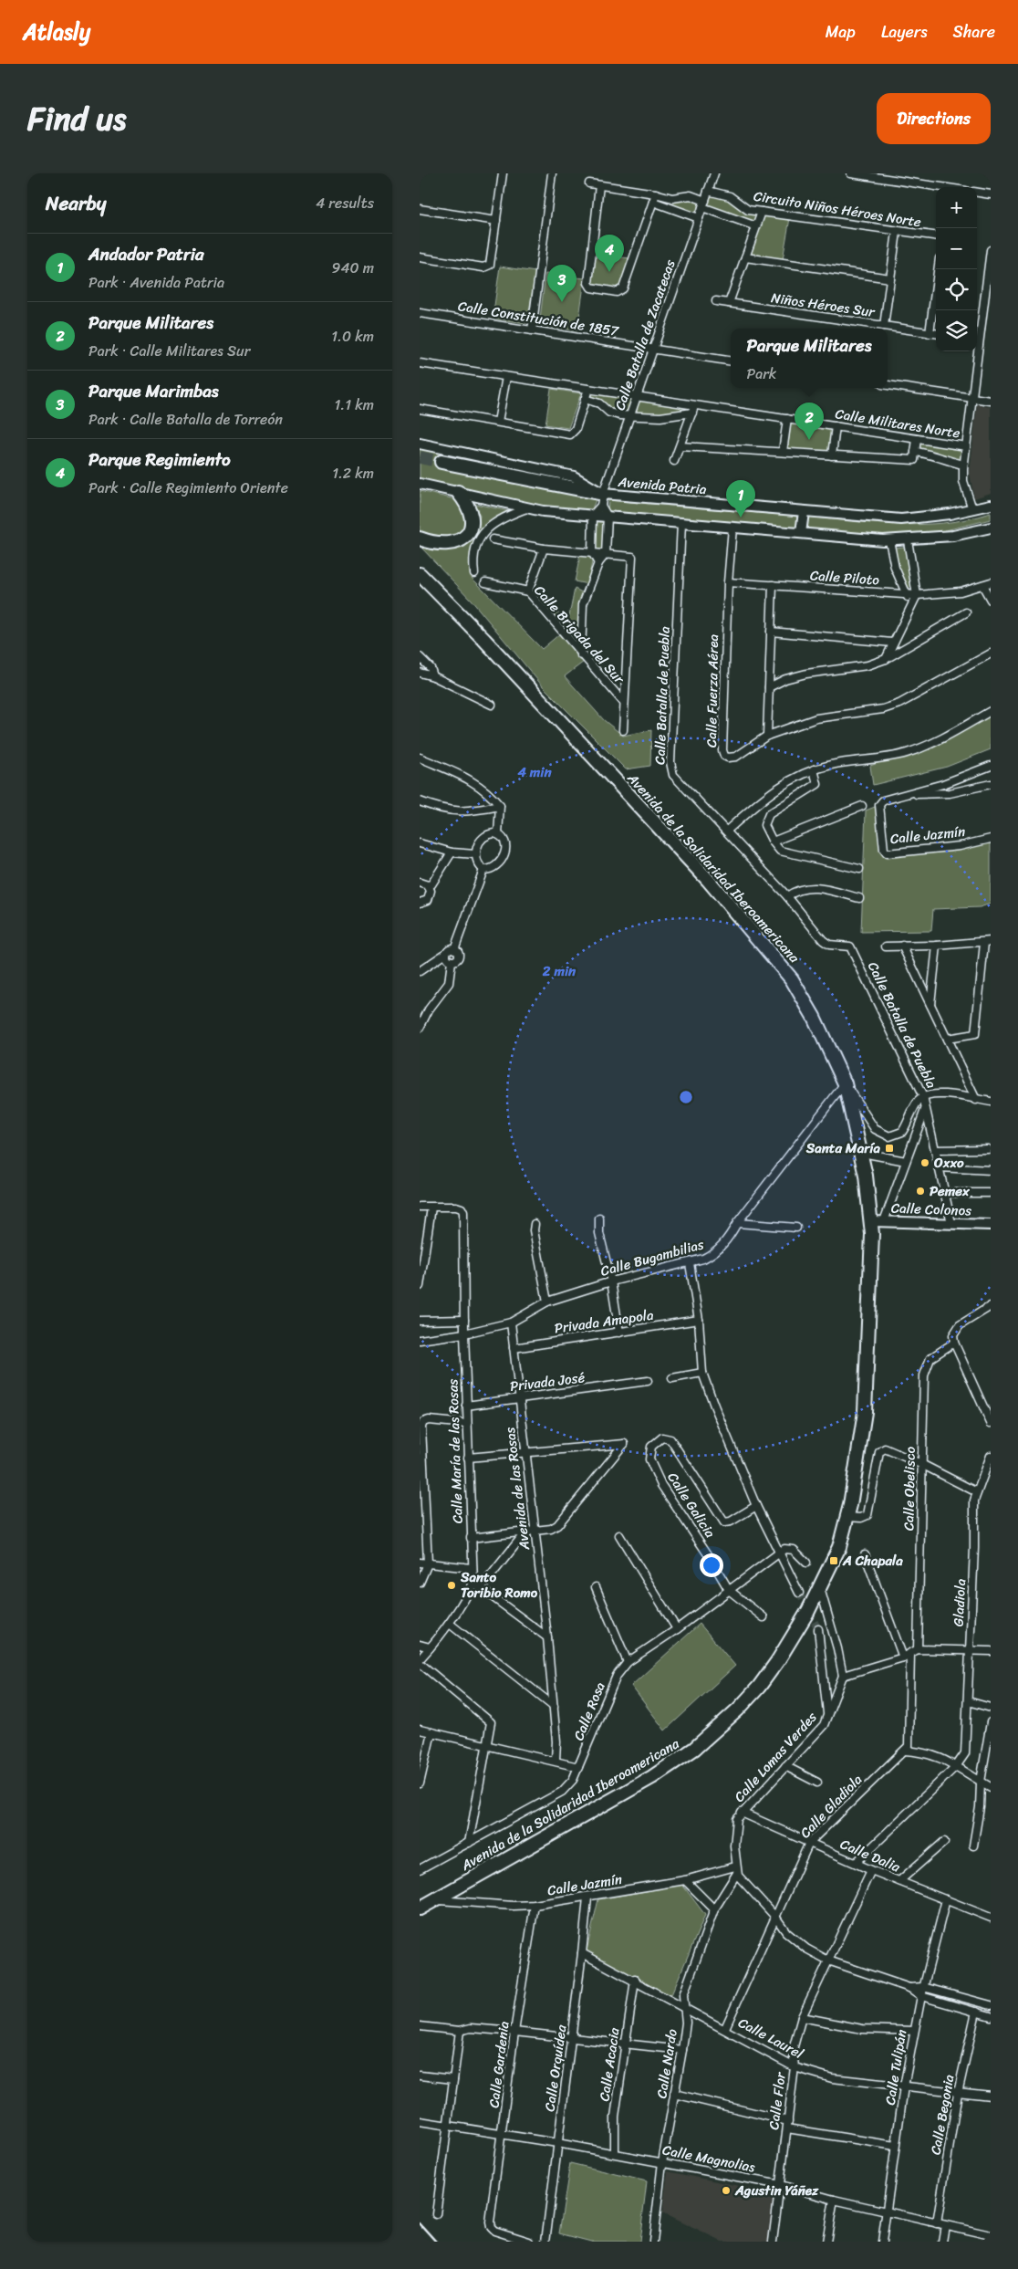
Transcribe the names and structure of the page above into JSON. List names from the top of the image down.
{
  "streets": {
    "highway": ["Avenida de la Solidaridad Iberoamericana"],
    "street": [
      "Circuito Niños Héroes Norte",
      "Niños Héroes Sur",
      "Calle Constitución de 1857",
      "Calle Batalla de Zacatecas",
      "Calle Militares Norte",
      "Avenida Patria",
      "Calle Piloto",
      "Calle Brigada del Sur",
      "Calle Fuerza Aérea",
      "Calle Batalla de Puebla",
      "Calle Jazmín",
      "Calle Colonos",
      "Calle Bugambilias",
      "Privada Amapola",
      "Privada José",
      "Calle María de las Rosas",
      "Avenida de las Rosas",
      "Calle Obelisco",
      "Calle Galicia",
      "Gladiola",
      "Calle Rosa",
      "Calle Lomas Verdes",
      "Calle Gladiola",
      "Calle Dalia",
      "Calle Laurel",
      "Calle Nardo",
      "Calle Gardenia",
      "Calle Acacia",
      "Calle Tulipán",
      "Calle Orquídea",
      "Calle Flor",
      "Calle Begonia",
      "Calle Magnolias"
    ]
  },
  "crossings": [
    ["Circuito Niños Héroes Norte", "Calle Batalla de Zacatecas"],
    ["Calle Constitución de 1857", "Calle Batalla de Zacatecas"],
    ["Calle Batalla de Zacatecas", "Calle Militares Norte"],
    ["Calle Batalla de Zacatecas", "Avenida Patria"],
    ["Calle Piloto", "Calle Fuerza Aérea"],
    ["Calle Batalla de Puebla", "Calle Colonos"],
    ["Calle Jazmín", "Avenida de la Solidaridad Iberoamericana"],
    ["Calle Jazmín", "Calle Lomas Verdes"],
    ["Calle Jazmín", "Calle Nardo"],
    ["Calle Jazmín", "Calle Gardenia"],
    ["Calle Jazmín", "Calle Orquídea"],
    ["Avenida de la Solidaridad Iberoamericana", "Calle Colonos"],
    ["Avenida de la Solidaridad Iberoamericana", "Calle Bugambilias"],
    ["Calle Bugambilias", "Calle María de las Rosas"],
    ["Calle Bugambilias", "Avenida de las Rosas"],
    ["Privada Amapola", "Avenida de las Rosas"],
    ["Privada José", "Calle María de las Rosas"],
    ["Privada José", "Avenida de las Rosas"],
    ["Calle Galicia", "Calle Rosa"],
    ["Calle Lomas Verdes", "Calle Dalia"],
    ["Calle Lomas Verdes", "Calle Nardo"],
    ["Calle Gladiola", "Calle Dalia"],
    ["Calle Gladiola", "Calle Laurel"],
    ["Calle Dalia", "Calle Tulipán"],
    ["Calle Dalia", "Calle Flor"],
    ["Calle Laurel", "Calle Nardo"],
    ["Calle Laurel", "Calle Acacia"],
    ["Calle Laurel", "Calle Tulipán"],
    ["Calle Laurel", "Calle Orquídea"],
    ["Calle Laurel", "Calle Flor"],
    ["Calle Laurel", "Calle Begonia"],
    ["Calle Nardo", "Calle Magnolias"],
    ["Calle Gardenia", "Calle Magnolias"],
    ["Calle Acacia", "Calle Magnolias"],
    ["Calle Tulipán", "Calle Magnolias"],
    ["Calle Orquídea", "Calle Magnolias"],
    ["Calle Flor", "Calle Magnolias"],
    ["Calle Begonia", "Calle Magnolias"]
  ],
  "places": {
    "transit": ["Santa María", "A Chapala"],
    "other": [
      "Oxxo",
      "Pemex",
      "Santo Toribio Romo",
      "Agustin Yáñez"
    ]
  },
  "page": {
    "header": "Atlasly",
    "nav": ["Map", "Layers", "Share"],
    "title": "Find us",
    "buttons": "Directions",
    "heading": ["Nearby", "4 results"],
    "map_buttons": ["+", "−"],
    "list": [
      {
        "mark": "1",
        "name": "Andador Patria",
        "note": "Park · Avenida Patria",
        "value": "940 m"
      },
      {
        "mark": "2",
        "name": "Parque Militares",
        "note": "Park · Calle Militares Sur",
        "value": "1.0 km"
      },
      {
        "mark": "3",
        "name": "Parque Marimbas",
        "note": "Park · Calle Batalla de Torreón",
        "value": "1.1 km"
      },
      {
        "mark": "4",
        "name": "Parque Regimiento",
        "note": "Park · Calle Regimiento Oriente",
        "value": "1.2 km"
      }
    ],
    "pins": [
      "4",
      "3",
      "2",
      "1"
    ],
    "popup": ["Parque Militares", "Park"]
  },
  "rings": ["4 min", "2 min"]
}
